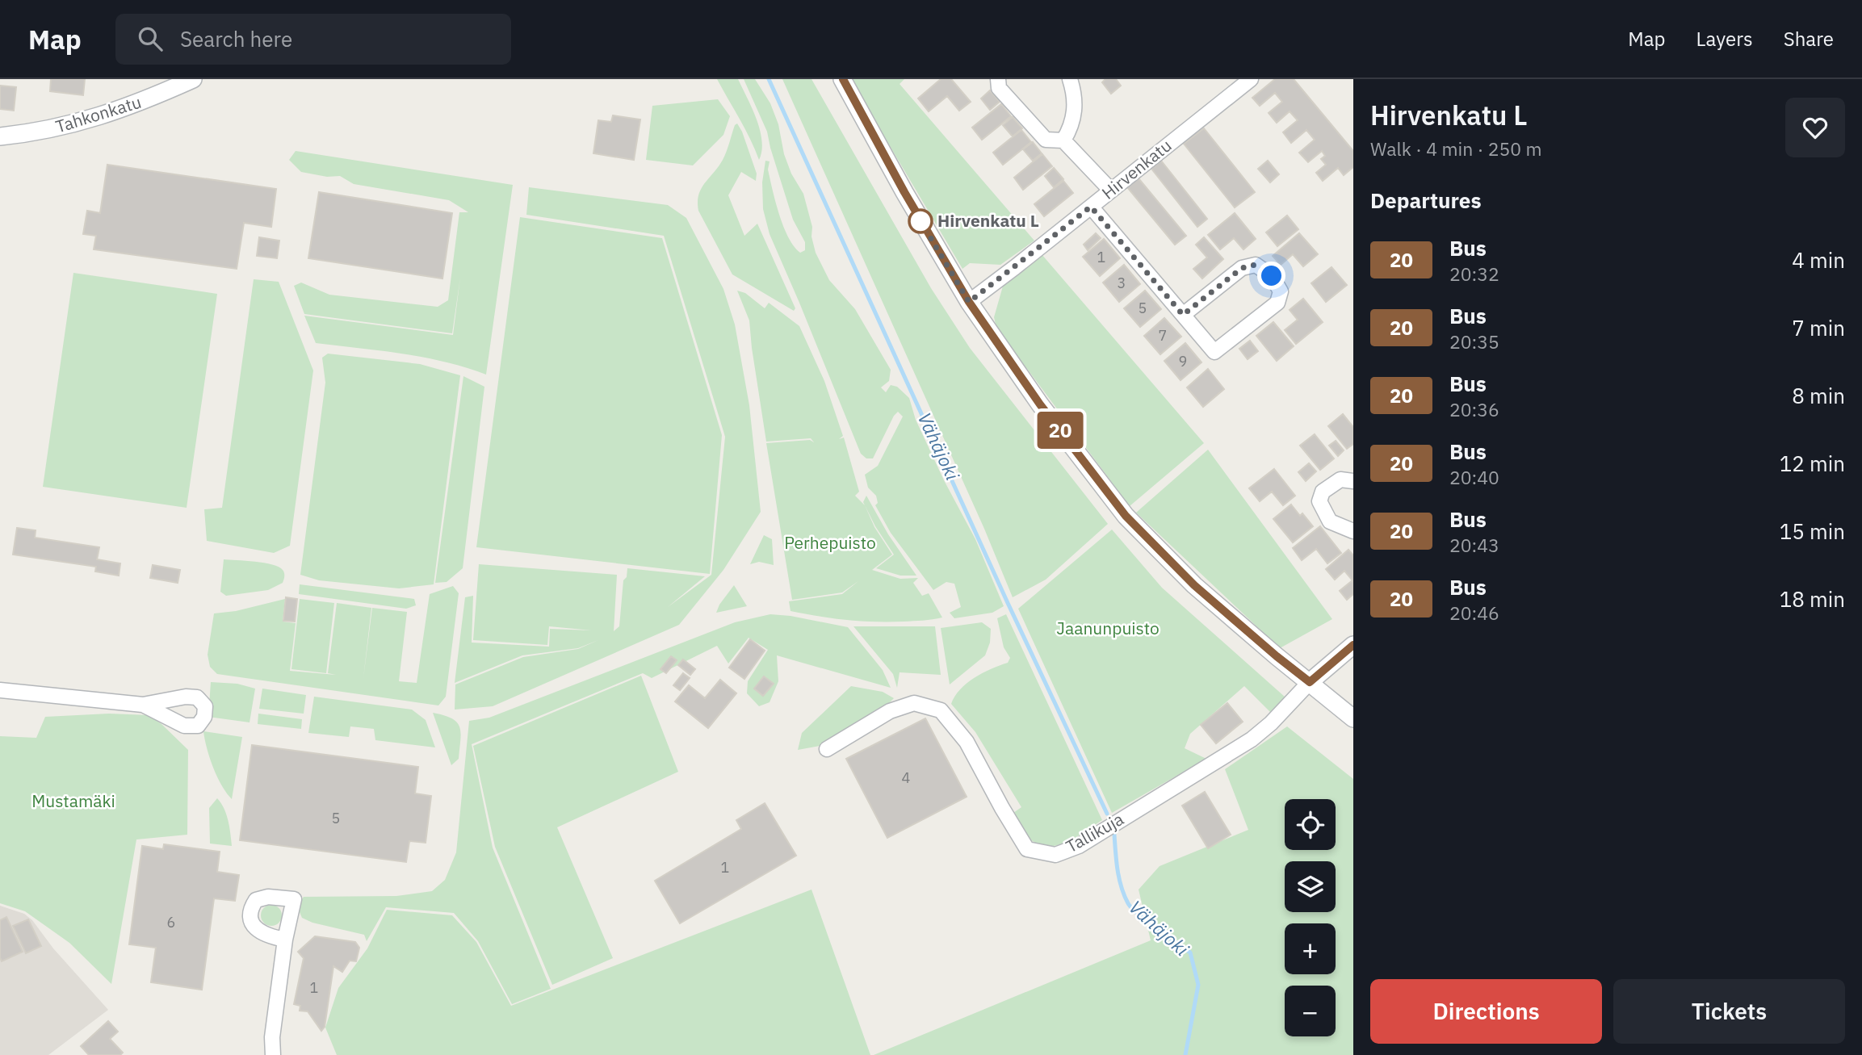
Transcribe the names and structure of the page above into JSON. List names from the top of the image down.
{
  "streets": {
    "street": ["Tahkonkatu", "Hirvenkatu", "Tallikuja"]
  },
  "water": ["Vähäjoki"],
  "parks": ["Perhepuisto", "Jaanunpuisto", "Mustamäki"],
  "places": ["Hirvenkatu L"],
  "lines": ["bus line 20"],
  "house_numbers": [
    "1",
    "3",
    "5",
    "7",
    "9",
    "4",
    "5",
    "1",
    "6",
    "1"
  ],
  "page": {
    "header": "Map",
    "search": "Search here",
    "nav": ["Map", "Layers", "Share"],
    "on_map": "20",
    "heading": [
      ["Hirvenkatu L", "Walk · 4 min · 250 m"],
      "Departures"
    ],
    "list": [
      {
        "mark": "20",
        "name": "Bus",
        "note": "20:32",
        "value": "4 min"
      },
      {
        "mark": "20",
        "name": "Bus",
        "note": "20:35",
        "value": "7 min"
      },
      {
        "mark": "20",
        "name": "Bus",
        "note": "20:36",
        "value": "8 min"
      },
      {
        "mark": "20",
        "name": "Bus",
        "note": "20:40",
        "value": "12 min"
      },
      {
        "mark": "20",
        "name": "Bus",
        "note": "20:43",
        "value": "15 min"
      },
      {
        "mark": "20",
        "name": "Bus",
        "note": "20:46",
        "value": "18 min"
      }
    ],
    "map_buttons": ["+", "−"],
    "buttons": ["Directions", "Tickets"]
  }
}
